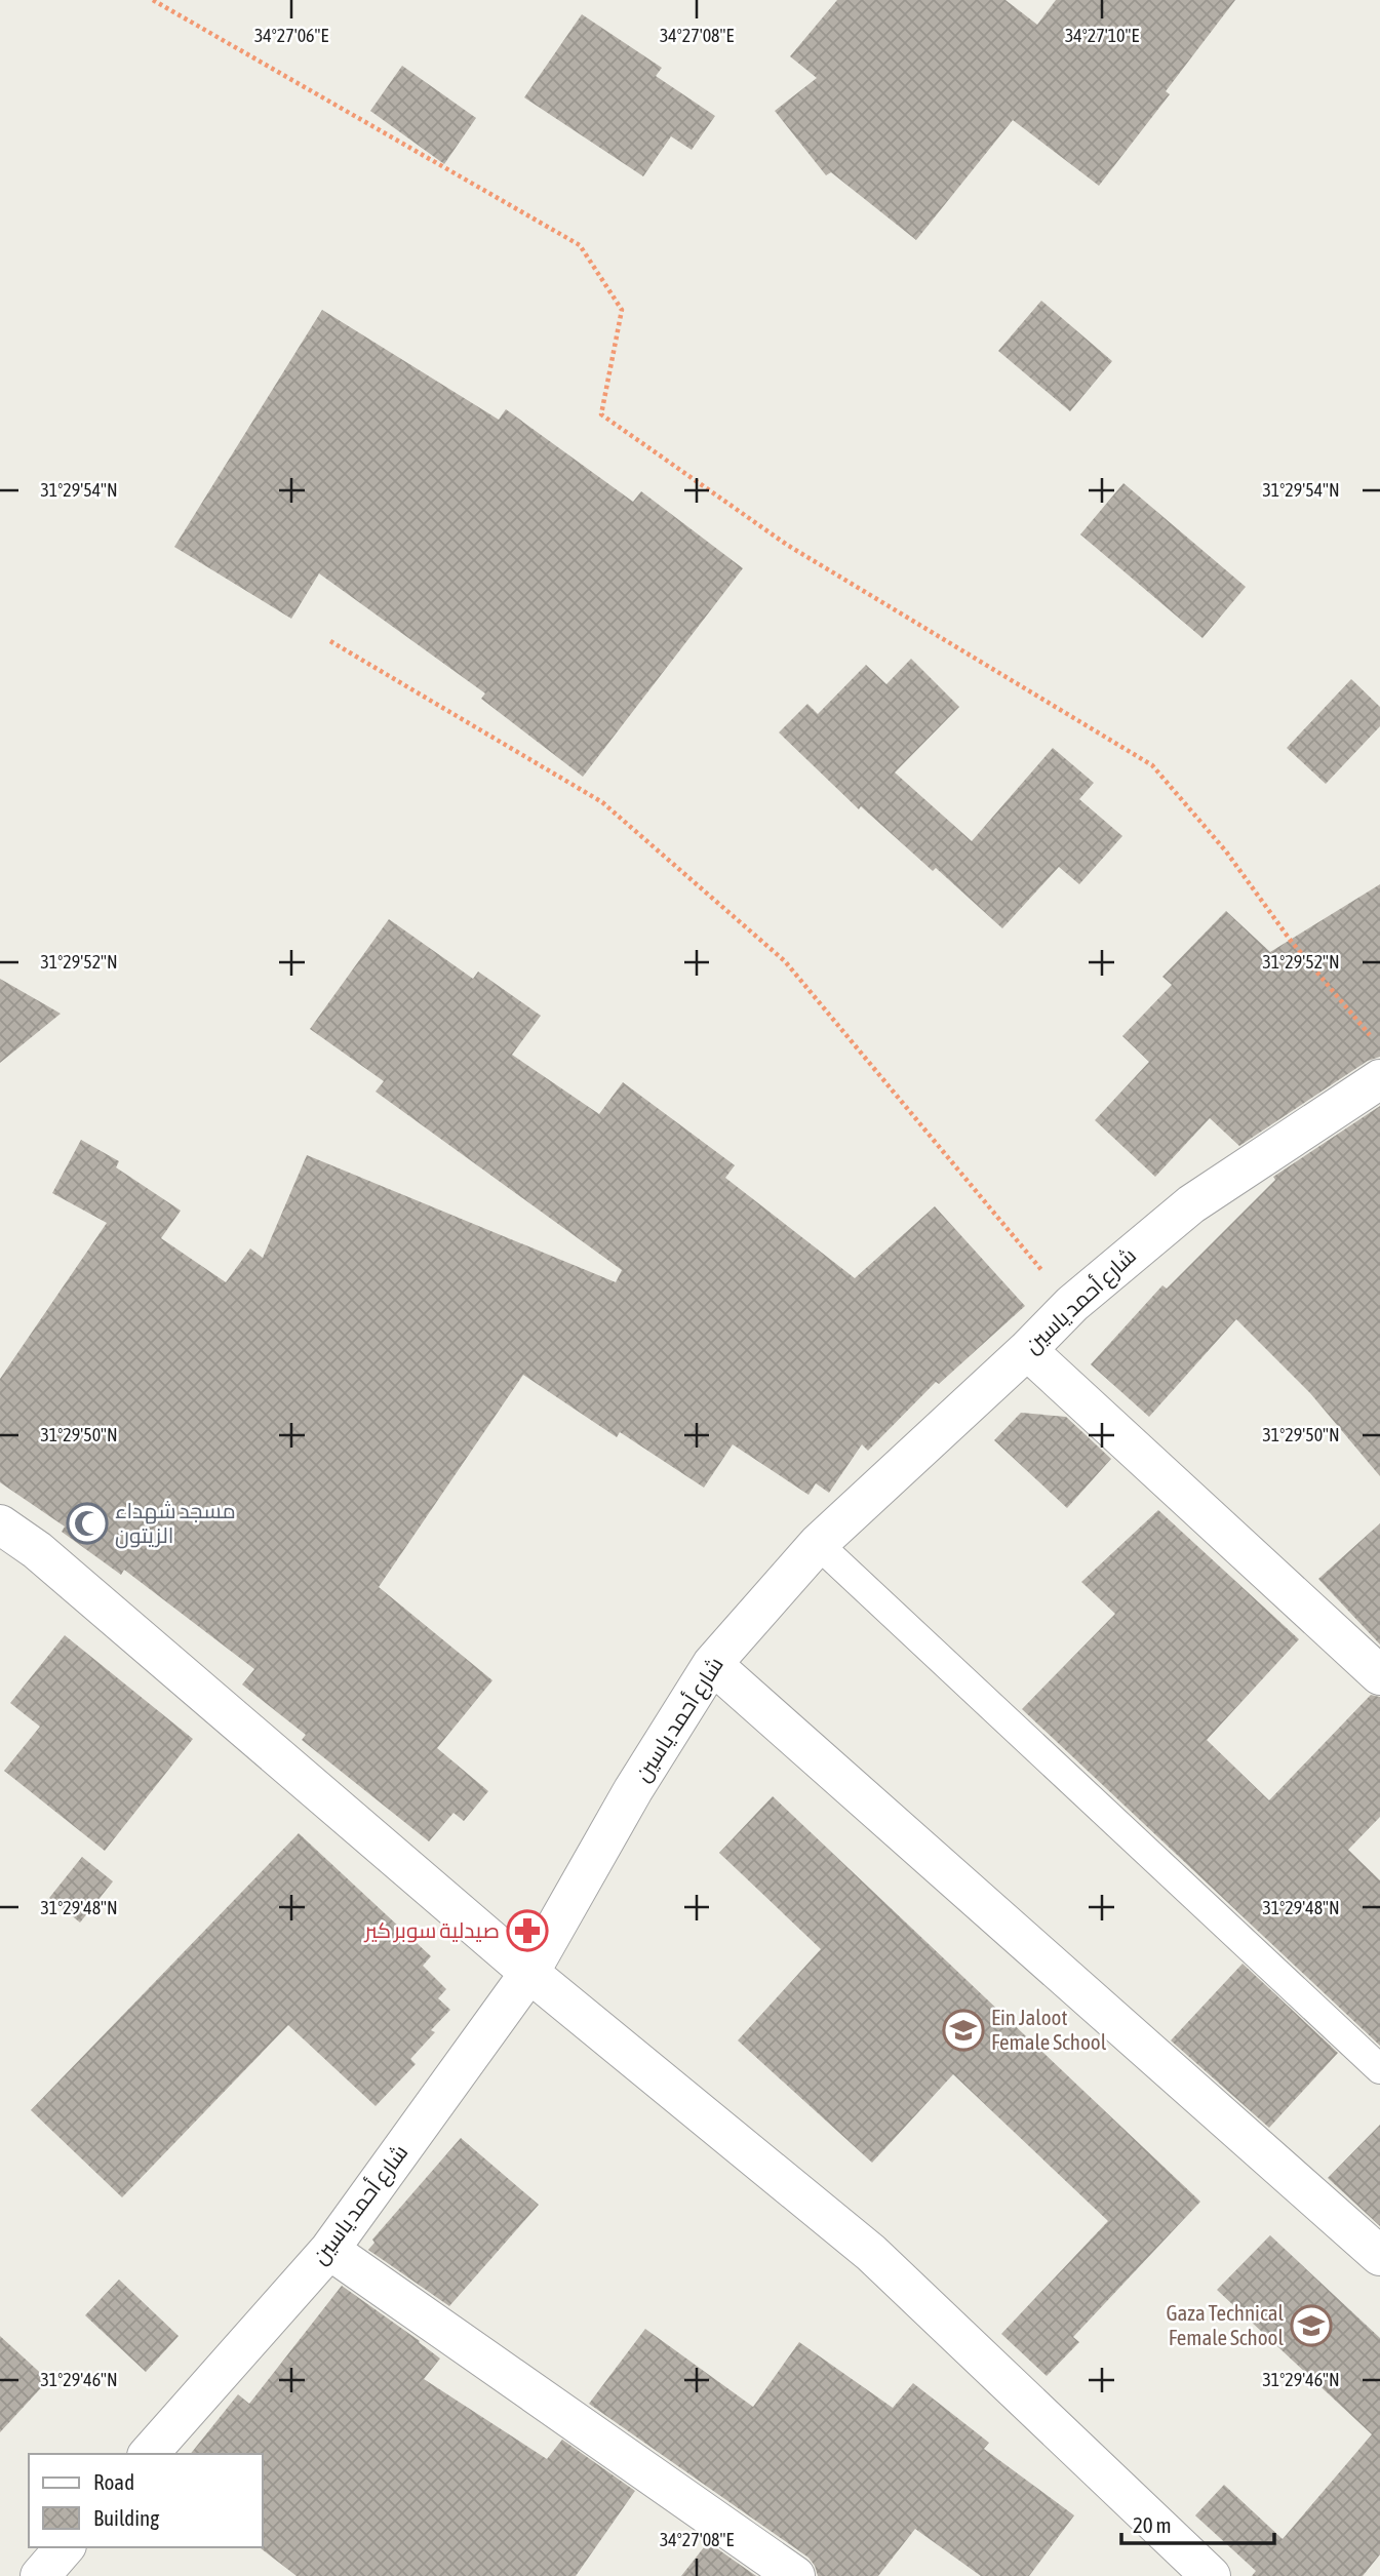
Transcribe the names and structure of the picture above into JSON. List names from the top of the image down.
{
  "streets": {
    "street": ["شارع أحمد ياسين"]
  },
  "places": {
    "mosque": ["مسجد شهداء الزيتون"],
    "pharmacy": ["صيدلية سوبر كير"],
    "school or university": ["Ein Jaloot Female School", "Gaza Technical Female School"]
  },
  "legend": ["Road", "Building"],
  "scale_bar": "20 m",
  "coordinates": [
    "34°27'06\"E",
    "34°27'08\"E",
    "34°27'10\"E",
    "31°29'54\"N",
    "31°29'52\"N",
    "31°29'50\"N",
    "31°29'48\"N",
    "31°29'46\"N"
  ]
}
